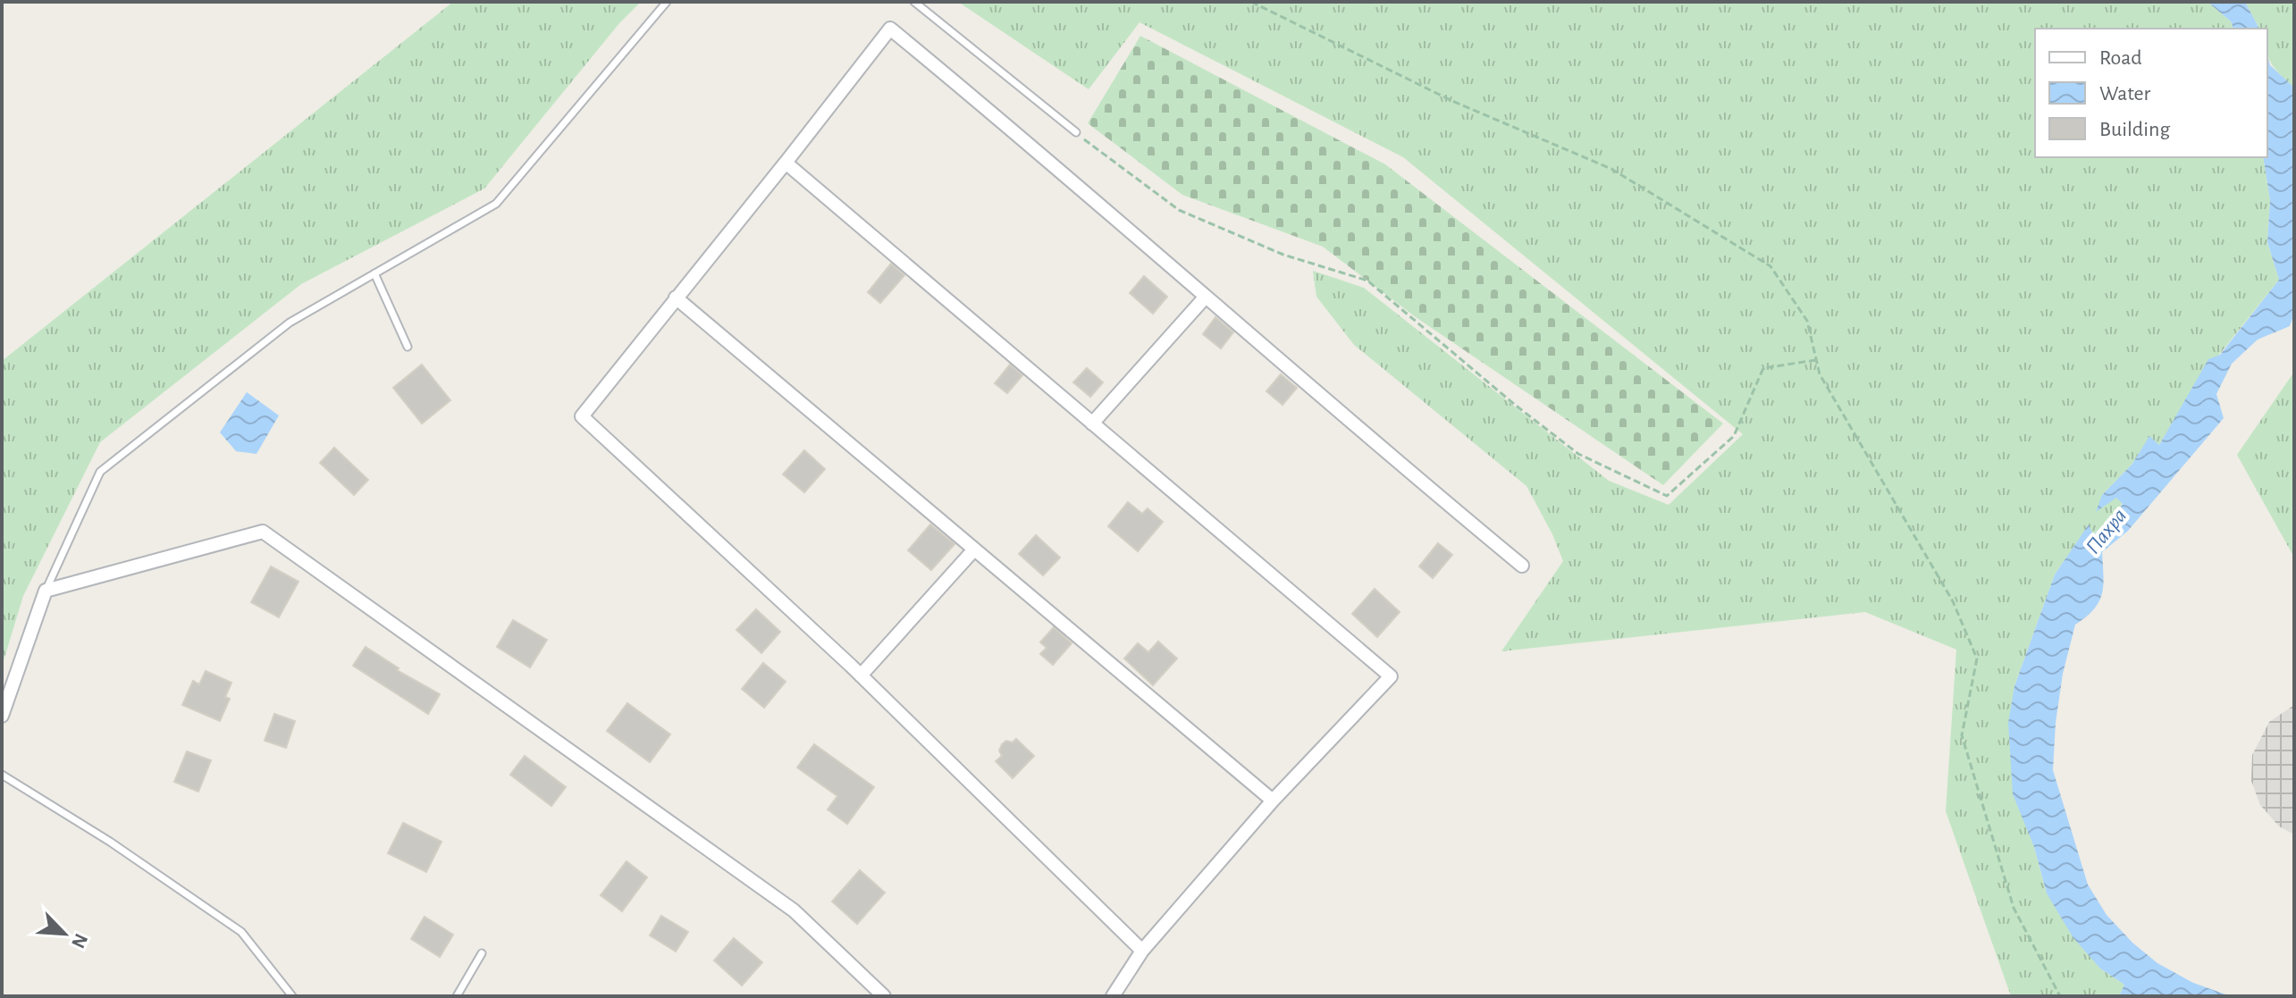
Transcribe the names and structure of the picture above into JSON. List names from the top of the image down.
{
  "water": ["Пахра"],
  "legend": ["Road", "Water", "Building"],
  "north": "bottom right"
}
